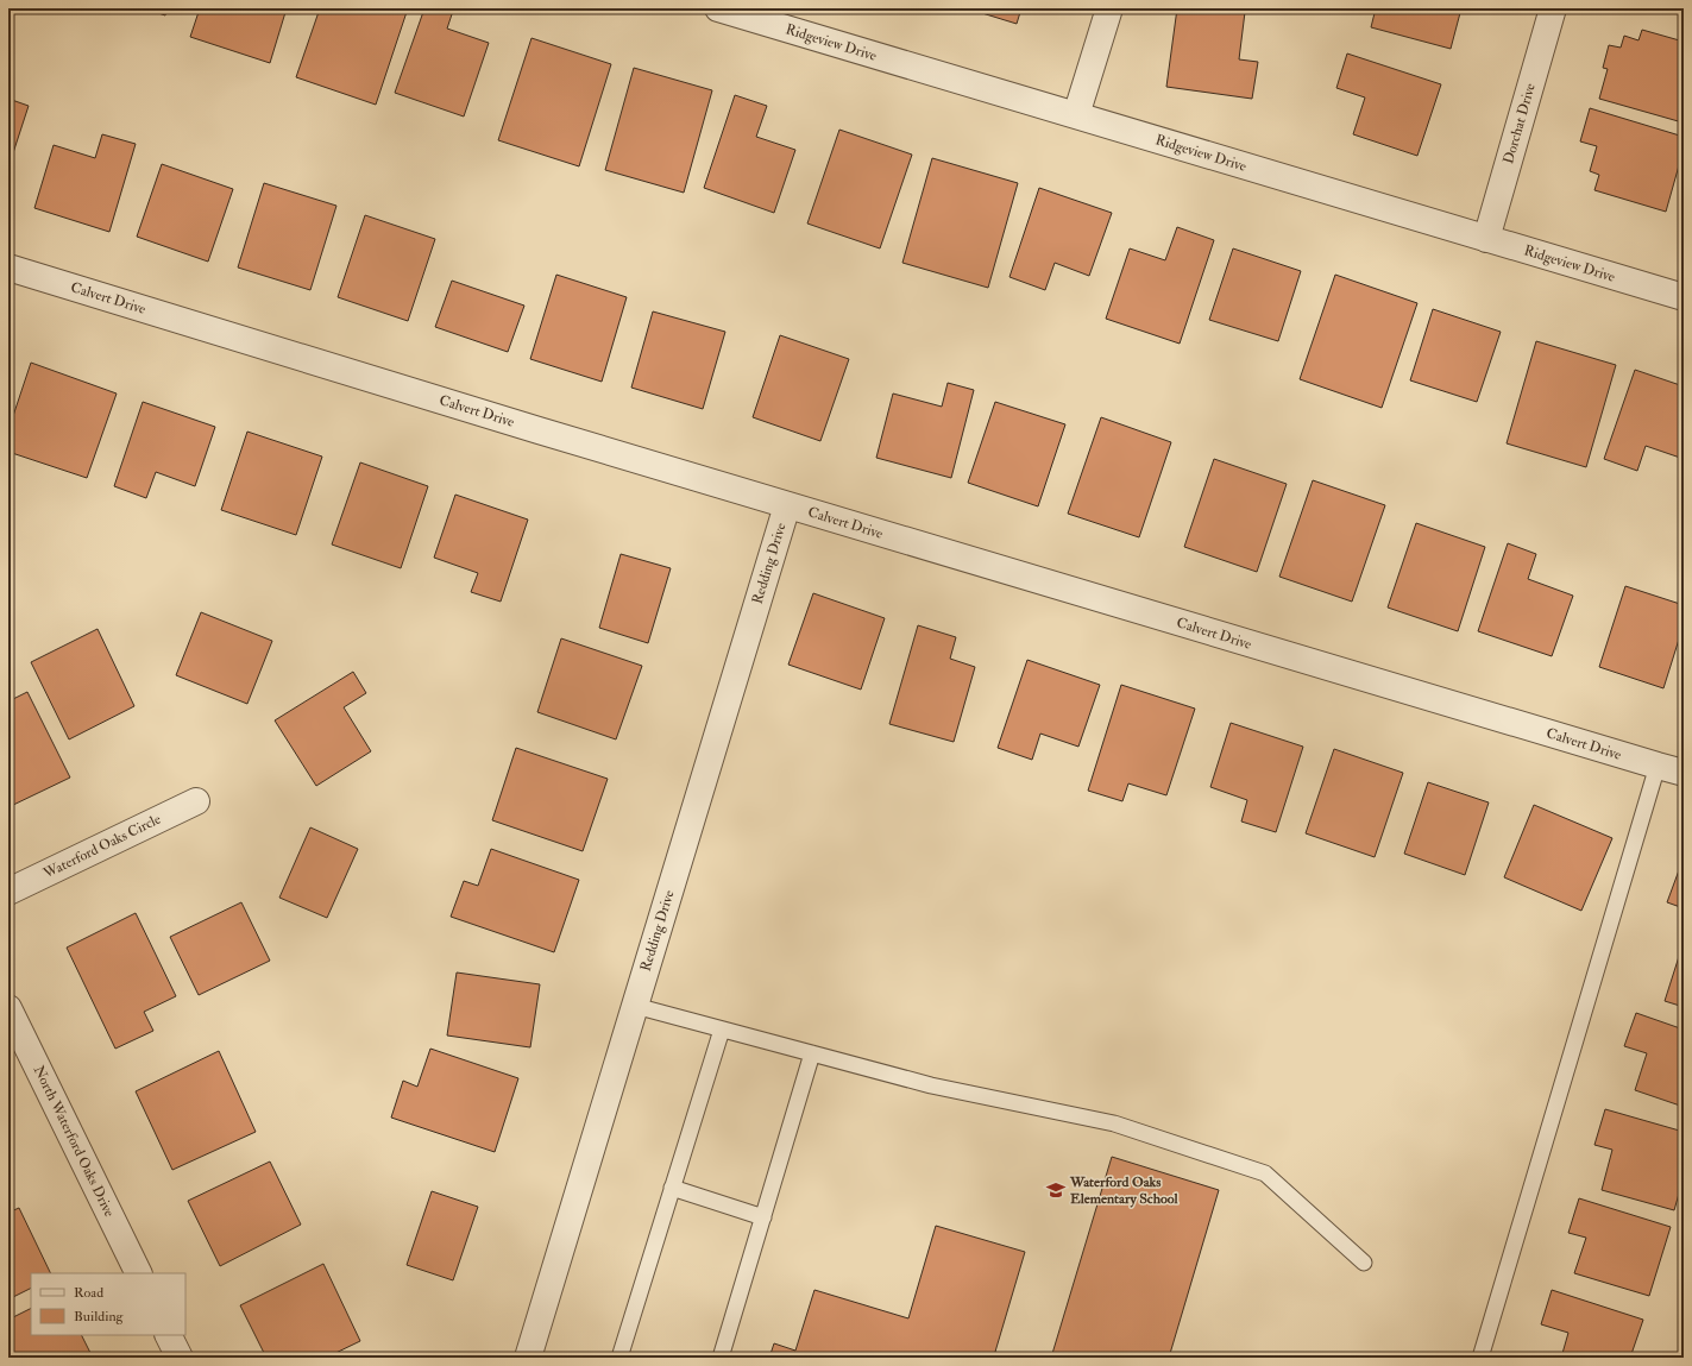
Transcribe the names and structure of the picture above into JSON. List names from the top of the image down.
{
  "streets": {
    "street": [
      "Ridgeview Drive",
      "Dorchat Drive",
      "Calvert Drive",
      "Redding Drive",
      "Waterford Oaks Circle",
      "North Waterford Oaks Drive"
    ]
  },
  "crossings": [
    ["Ridgeview Drive", "Dorchat Drive"],
    ["Calvert Drive", "Redding Drive"]
  ],
  "places": {
    "school or university": ["Waterford Oaks Elementary School"]
  },
  "legend": ["Road", "Building"]
}
